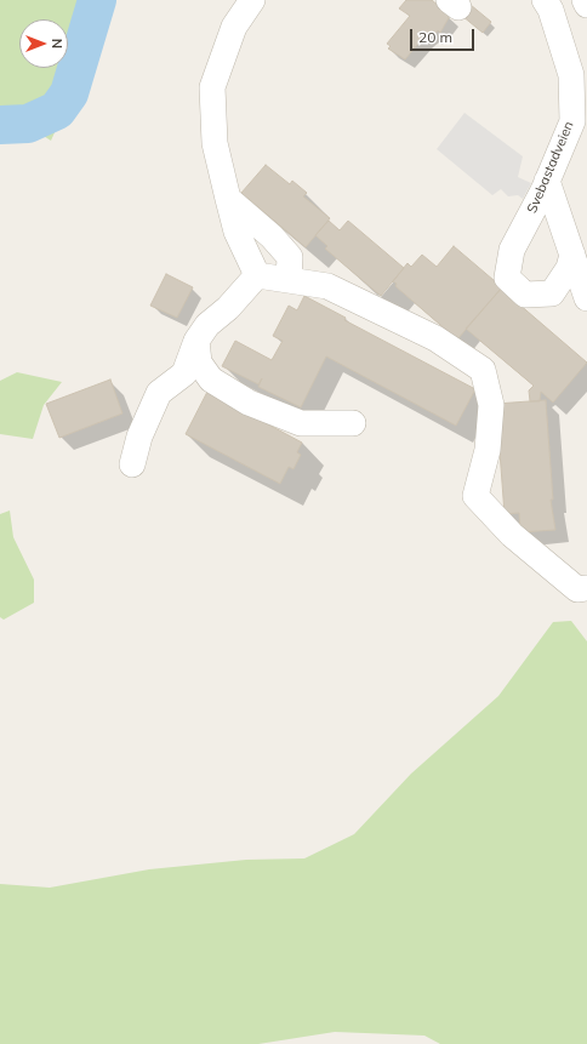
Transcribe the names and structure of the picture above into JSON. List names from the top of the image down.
{
  "streets": {
    "lane": ["Svebastadveien"]
  },
  "scale_bar": "20 m",
  "north": "right"
}
